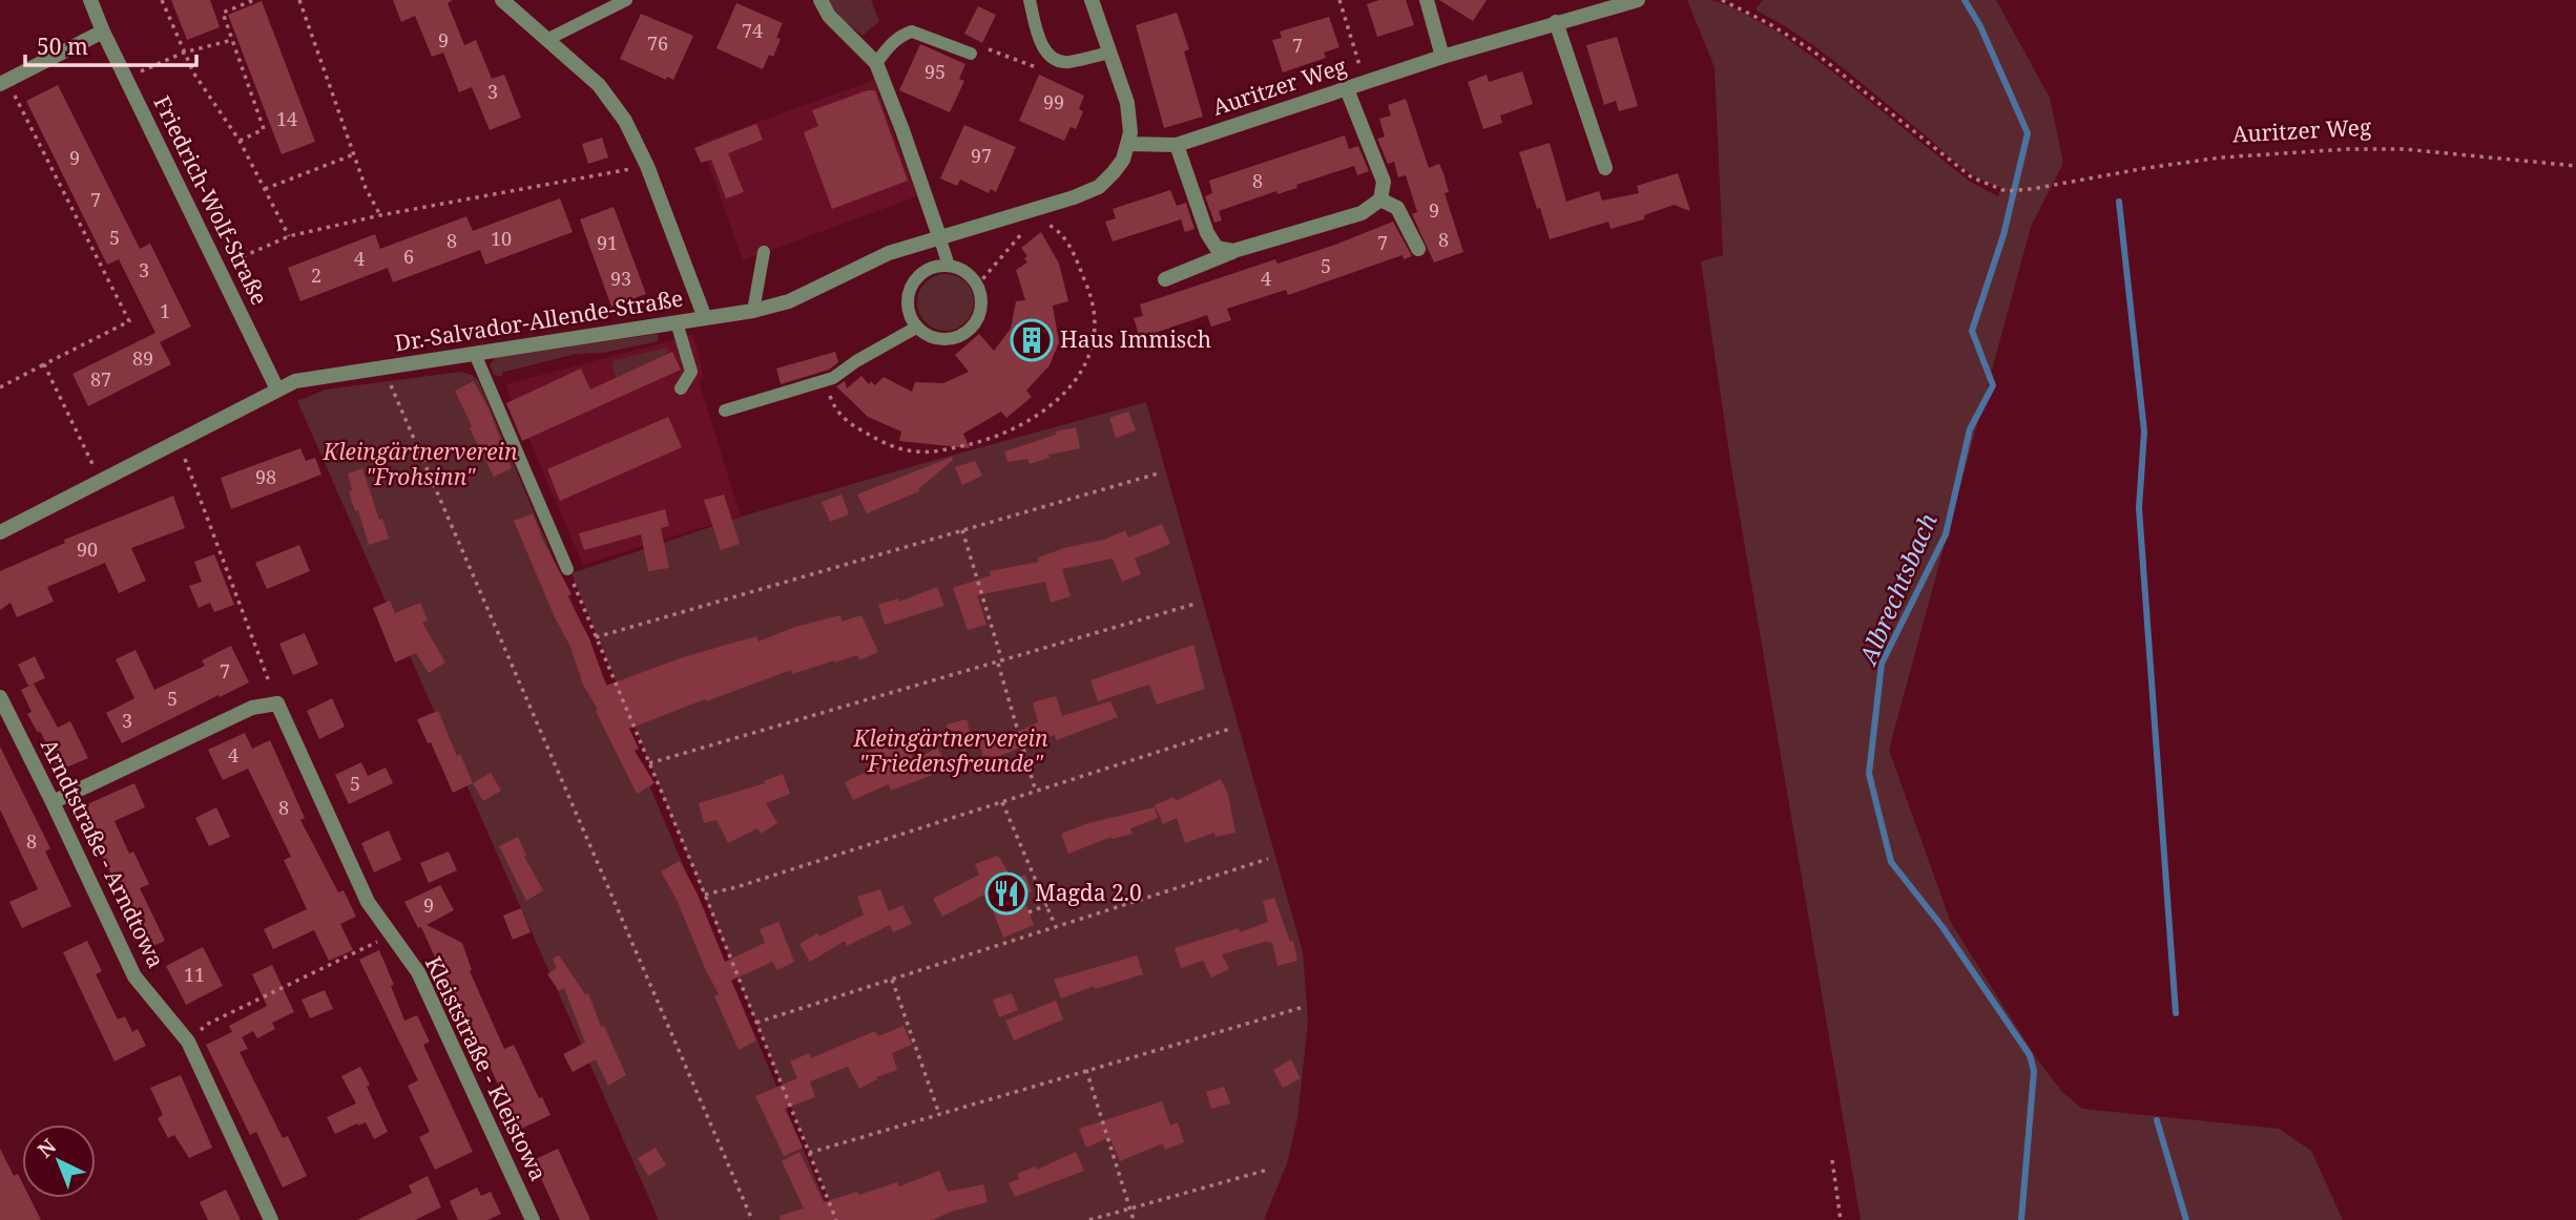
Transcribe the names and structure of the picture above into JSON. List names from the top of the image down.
{
  "streets": {
    "street": [
      "Auritzer Weg",
      "Friedrich-Wolf-Straße",
      "Dr.-Salvador-Allende-Straße",
      "Arndtstraße - Arndtowa",
      "Kleiststraße - Kleistowa"
    ]
  },
  "crossings": [
    ["Auritzer Weg", "Dr.-Salvador-Allende-Straße"],
    ["Friedrich-Wolf-Straße", "Dr.-Salvador-Allende-Straße"]
  ],
  "water": ["Albrechtsbach"],
  "parks": ["Kleingärtnerverein \"Frohsinn\"", "Kleingärtnerverein \"Friedensfreunde\""],
  "places": {
    "building": ["Haus Immisch"],
    "restaurant": ["Magda 2.0"]
  },
  "house_numbers": [
    "74",
    "9",
    "76",
    "7",
    "95",
    "3",
    "99",
    "14",
    "97",
    "9",
    "8",
    "7",
    "9",
    "5",
    "10",
    "8",
    "8",
    "91",
    "7",
    "6",
    "4",
    "5",
    "3",
    "2",
    "93",
    "4",
    "1",
    "89",
    "87",
    "98",
    "90",
    "7",
    "5",
    "3",
    "4",
    "5",
    "8",
    "8",
    "9",
    "11"
  ],
  "scale_bar": "50 m",
  "north": "top left"
}
